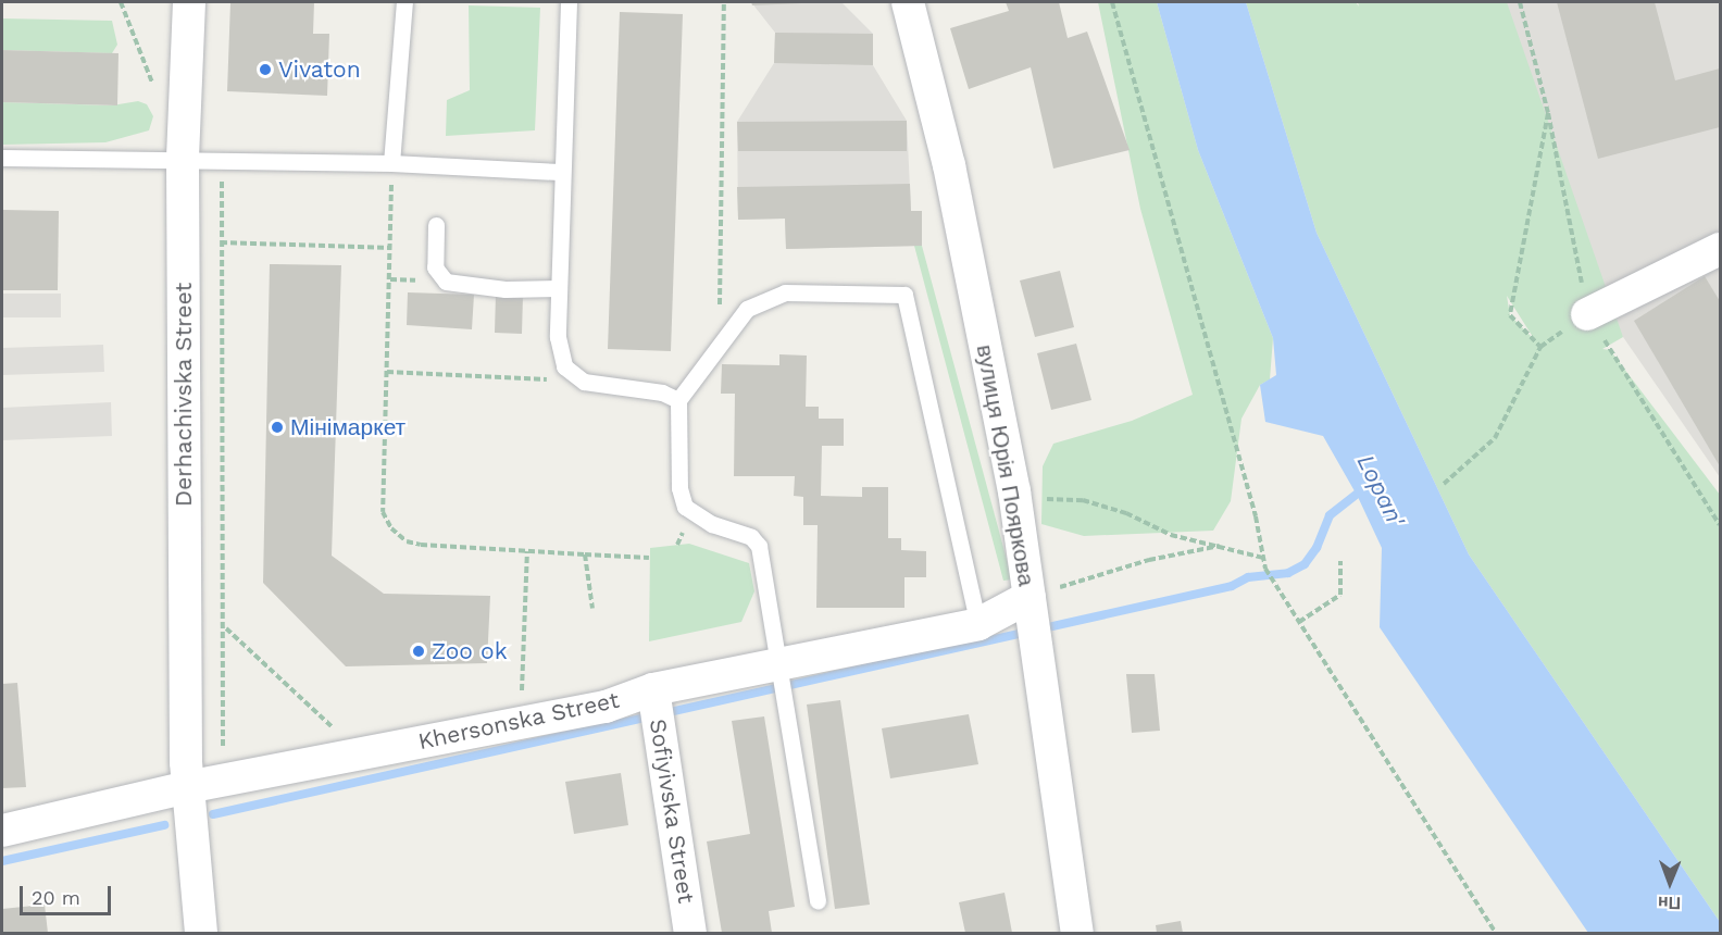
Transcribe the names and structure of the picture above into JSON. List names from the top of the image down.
{
  "streets": {
    "street": [
      "Derhachivska Street",
      "вулиця Юрія Пояркова",
      "Khersonska Street",
      "Sofiyivska Street"
    ]
  },
  "crossings": [
    ["Derhachivska Street", "Khersonska Street"],
    ["вулиця Юрія Пояркова", "Khersonska Street"],
    ["Khersonska Street", "Sofiyivska Street"]
  ],
  "water": ["Lopan'"],
  "places": ["Vivaton", "Мінімаркет", "Zoo ok"],
  "scale_bar": "20 m",
  "north": "bottom"
}
